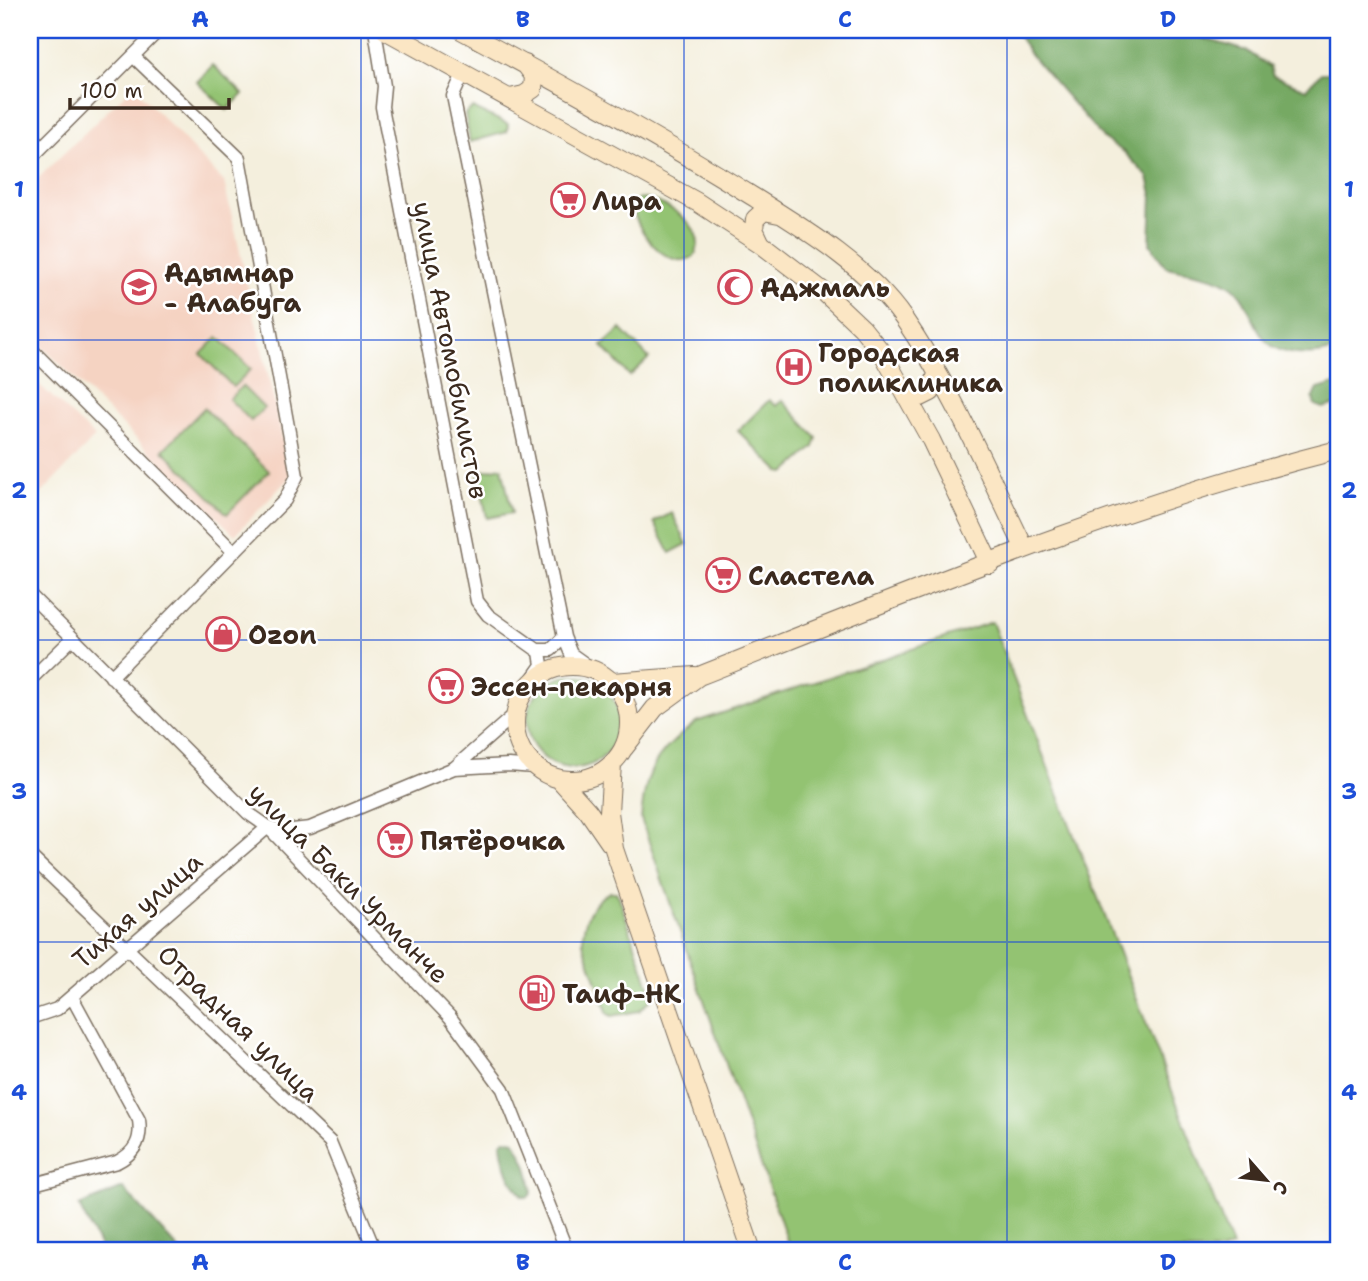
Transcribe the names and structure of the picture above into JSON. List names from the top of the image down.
{
  "streets": {
    "street": [
      "улица Автомобилистов",
      "улица Баки Урманче",
      "Тихая улица",
      "Отрадная улица"
    ]
  },
  "crossings": [
    ["улица Баки Урманче", "Тихая улица"],
    ["Тихая улица", "Отрадная улица"]
  ],
  "places": {
    "supermarket": [
      "Лира",
      "Сластела",
      "Эссен-пекарня",
      "Пятёрочка"
    ],
    "school or university": ["Адымнар - Алабуга"],
    "mosque": ["Аджмаль"],
    "hospital": ["Городская поликлиника"],
    "shop": ["Ozon"],
    "fuel station": ["Таиф-НК"]
  },
  "scale_bar": "100 m",
  "north": "bottom right",
  "grid": {
    "columns": [
      "A",
      "B",
      "C",
      "D"
    ],
    "rows": [
      "1",
      "2",
      "3",
      "4"
    ]
  }
}
